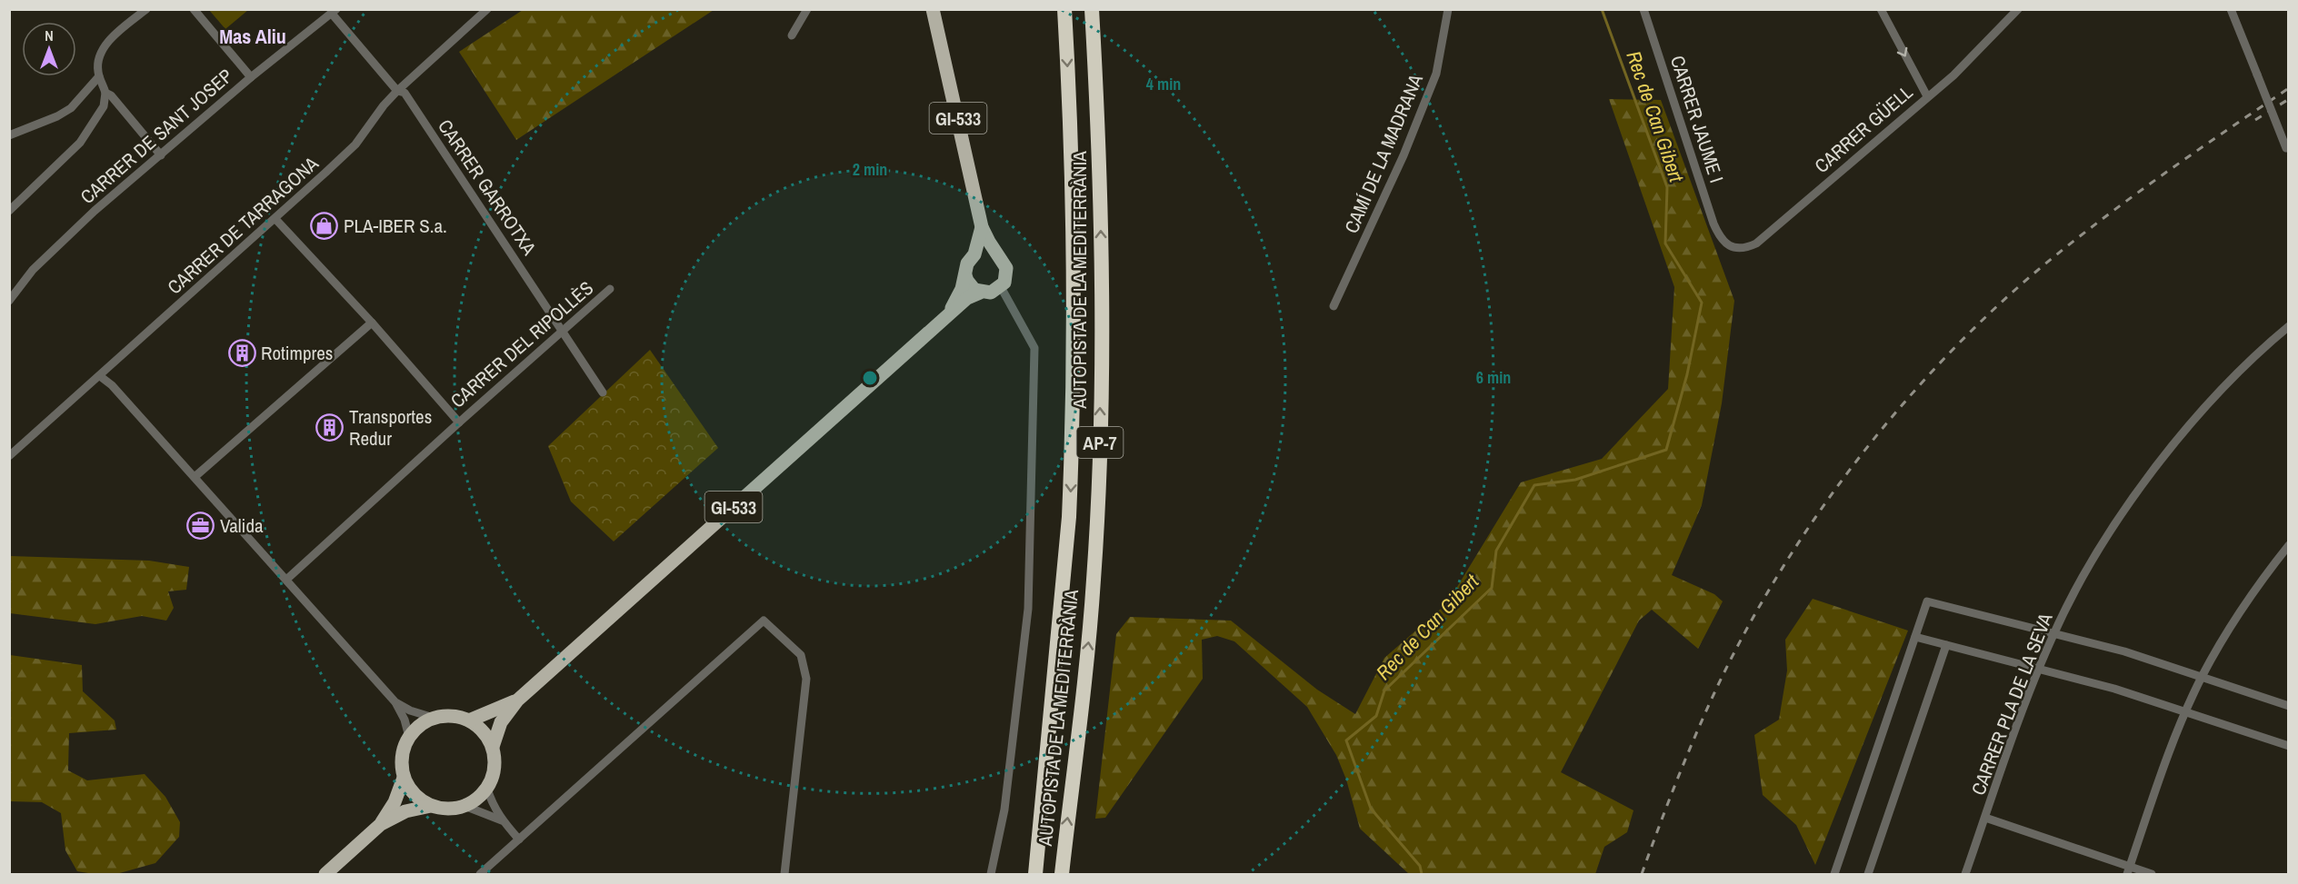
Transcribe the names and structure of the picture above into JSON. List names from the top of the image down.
{
  "streets": {
    "highway": ["AUTOPISTA DE LA MEDITERRÀNIA", "AP-7"],
    "main road": ["GI-533"],
    "street": [
      "CARRER JAUME I",
      "CARRER GÜELL",
      "CARRER DE SANT JOSEP",
      "CAMÍ DE LA MADRANA",
      "CARRER GARROTXA",
      "CARRER DE TARRAGONA",
      "CARRER DEL RIPOLLÈS",
      "CARRER PLA DE LA SEVA"
    ]
  },
  "crossings": [
    ["CARRER JAUME I", "CARRER GÜELL"],
    ["CARRER DE SANT JOSEP", "CARRER GARROTXA"],
    ["CARRER GARROTXA", "CARRER DE TARRAGONA"],
    ["CARRER GARROTXA", "CARRER DEL RIPOLLÈS"]
  ],
  "districts": ["Mas Aliu"],
  "water": ["Rec de Can Gibert"],
  "places": {
    "shop": ["PLA-IBER S.a."],
    "building": ["Rotimpres", "Transportes Redur"],
    "office": ["Valida"]
  },
  "north": "top",
  "rings": ["4 min", "2 min", "6 min"]
}
